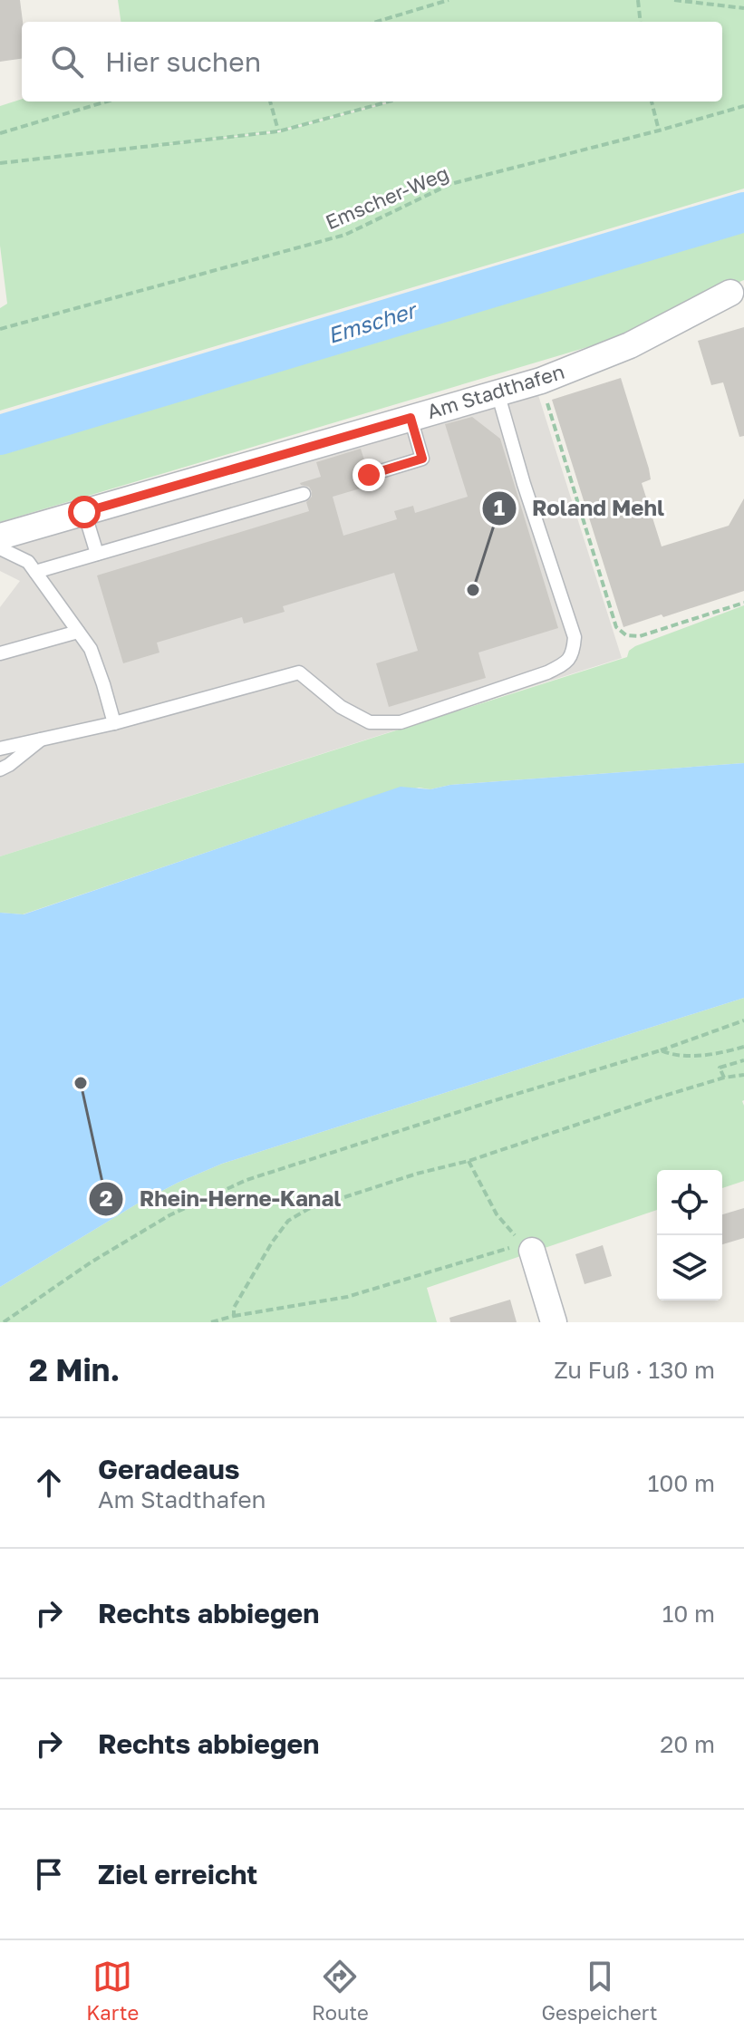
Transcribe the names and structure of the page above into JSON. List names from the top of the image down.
{
  "streets": {
    "street": ["Am Stadthafen"],
    "path": ["Emscher-Weg"]
  },
  "water": ["Emscher"],
  "places": ["Roland Mehl", "Rhein-Herne-Kanal"],
  "page": {
    "search": "Hier suchen",
    "heading": ["2 Min.", "Zu Fuß · 130 m"],
    "list": [
      ["Geradeaus", "Am Stadthafen", "100 m"],
      ["Rechts abbiegen", "10 m"],
      ["Rechts abbiegen", "20 m"],
      "Ziel erreicht"
    ],
    "nav": ["Karte", "Route", "Gespeichert"]
  }
}
